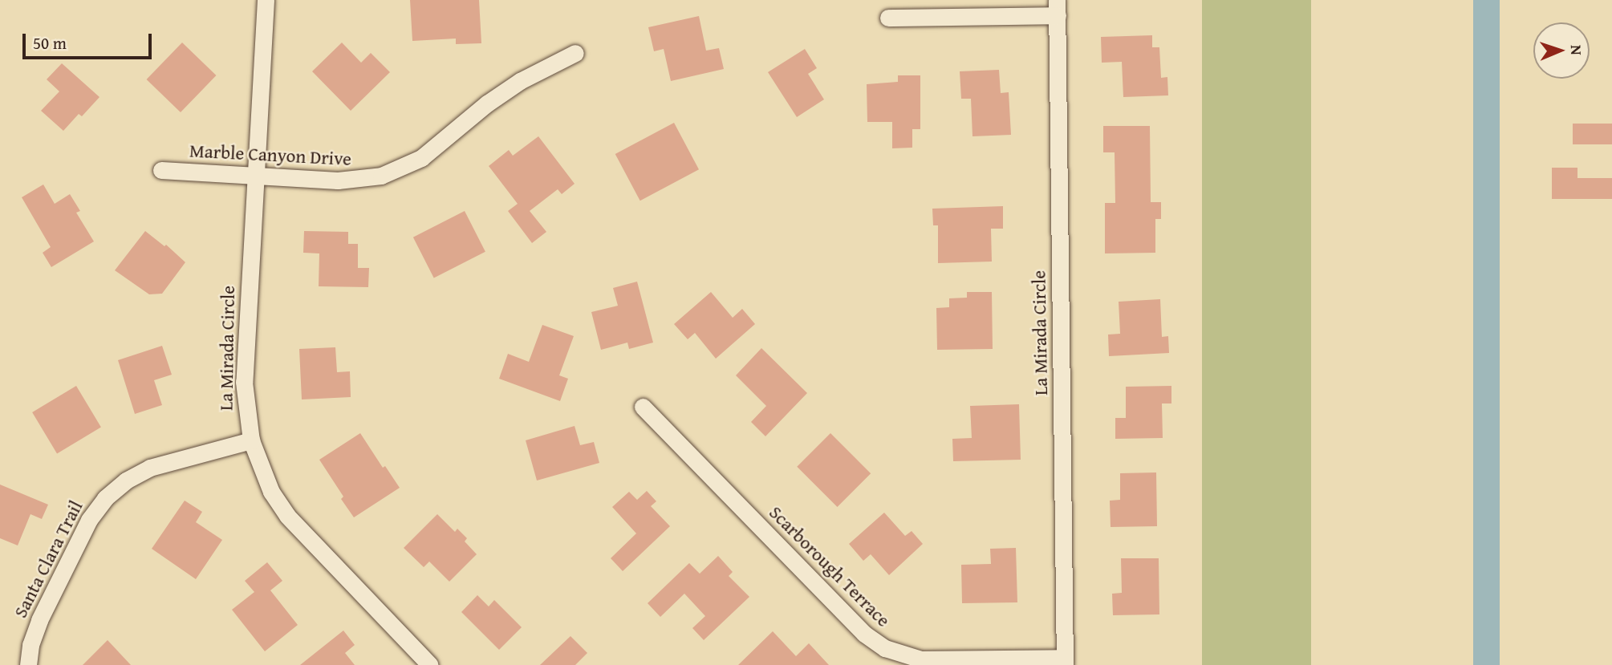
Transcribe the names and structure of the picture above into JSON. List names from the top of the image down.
{
  "streets": {
    "street": [
      "Marble Canyon Drive",
      "La Mirada Circle",
      "Santa Clara Trail",
      "Scarborough Terrace"
    ]
  },
  "crossings": [
    ["Marble Canyon Drive", "La Mirada Circle"],
    ["La Mirada Circle", "Santa Clara Trail"],
    ["La Mirada Circle", "Scarborough Terrace"]
  ],
  "scale_bar": "50 m",
  "north": "right"
}
